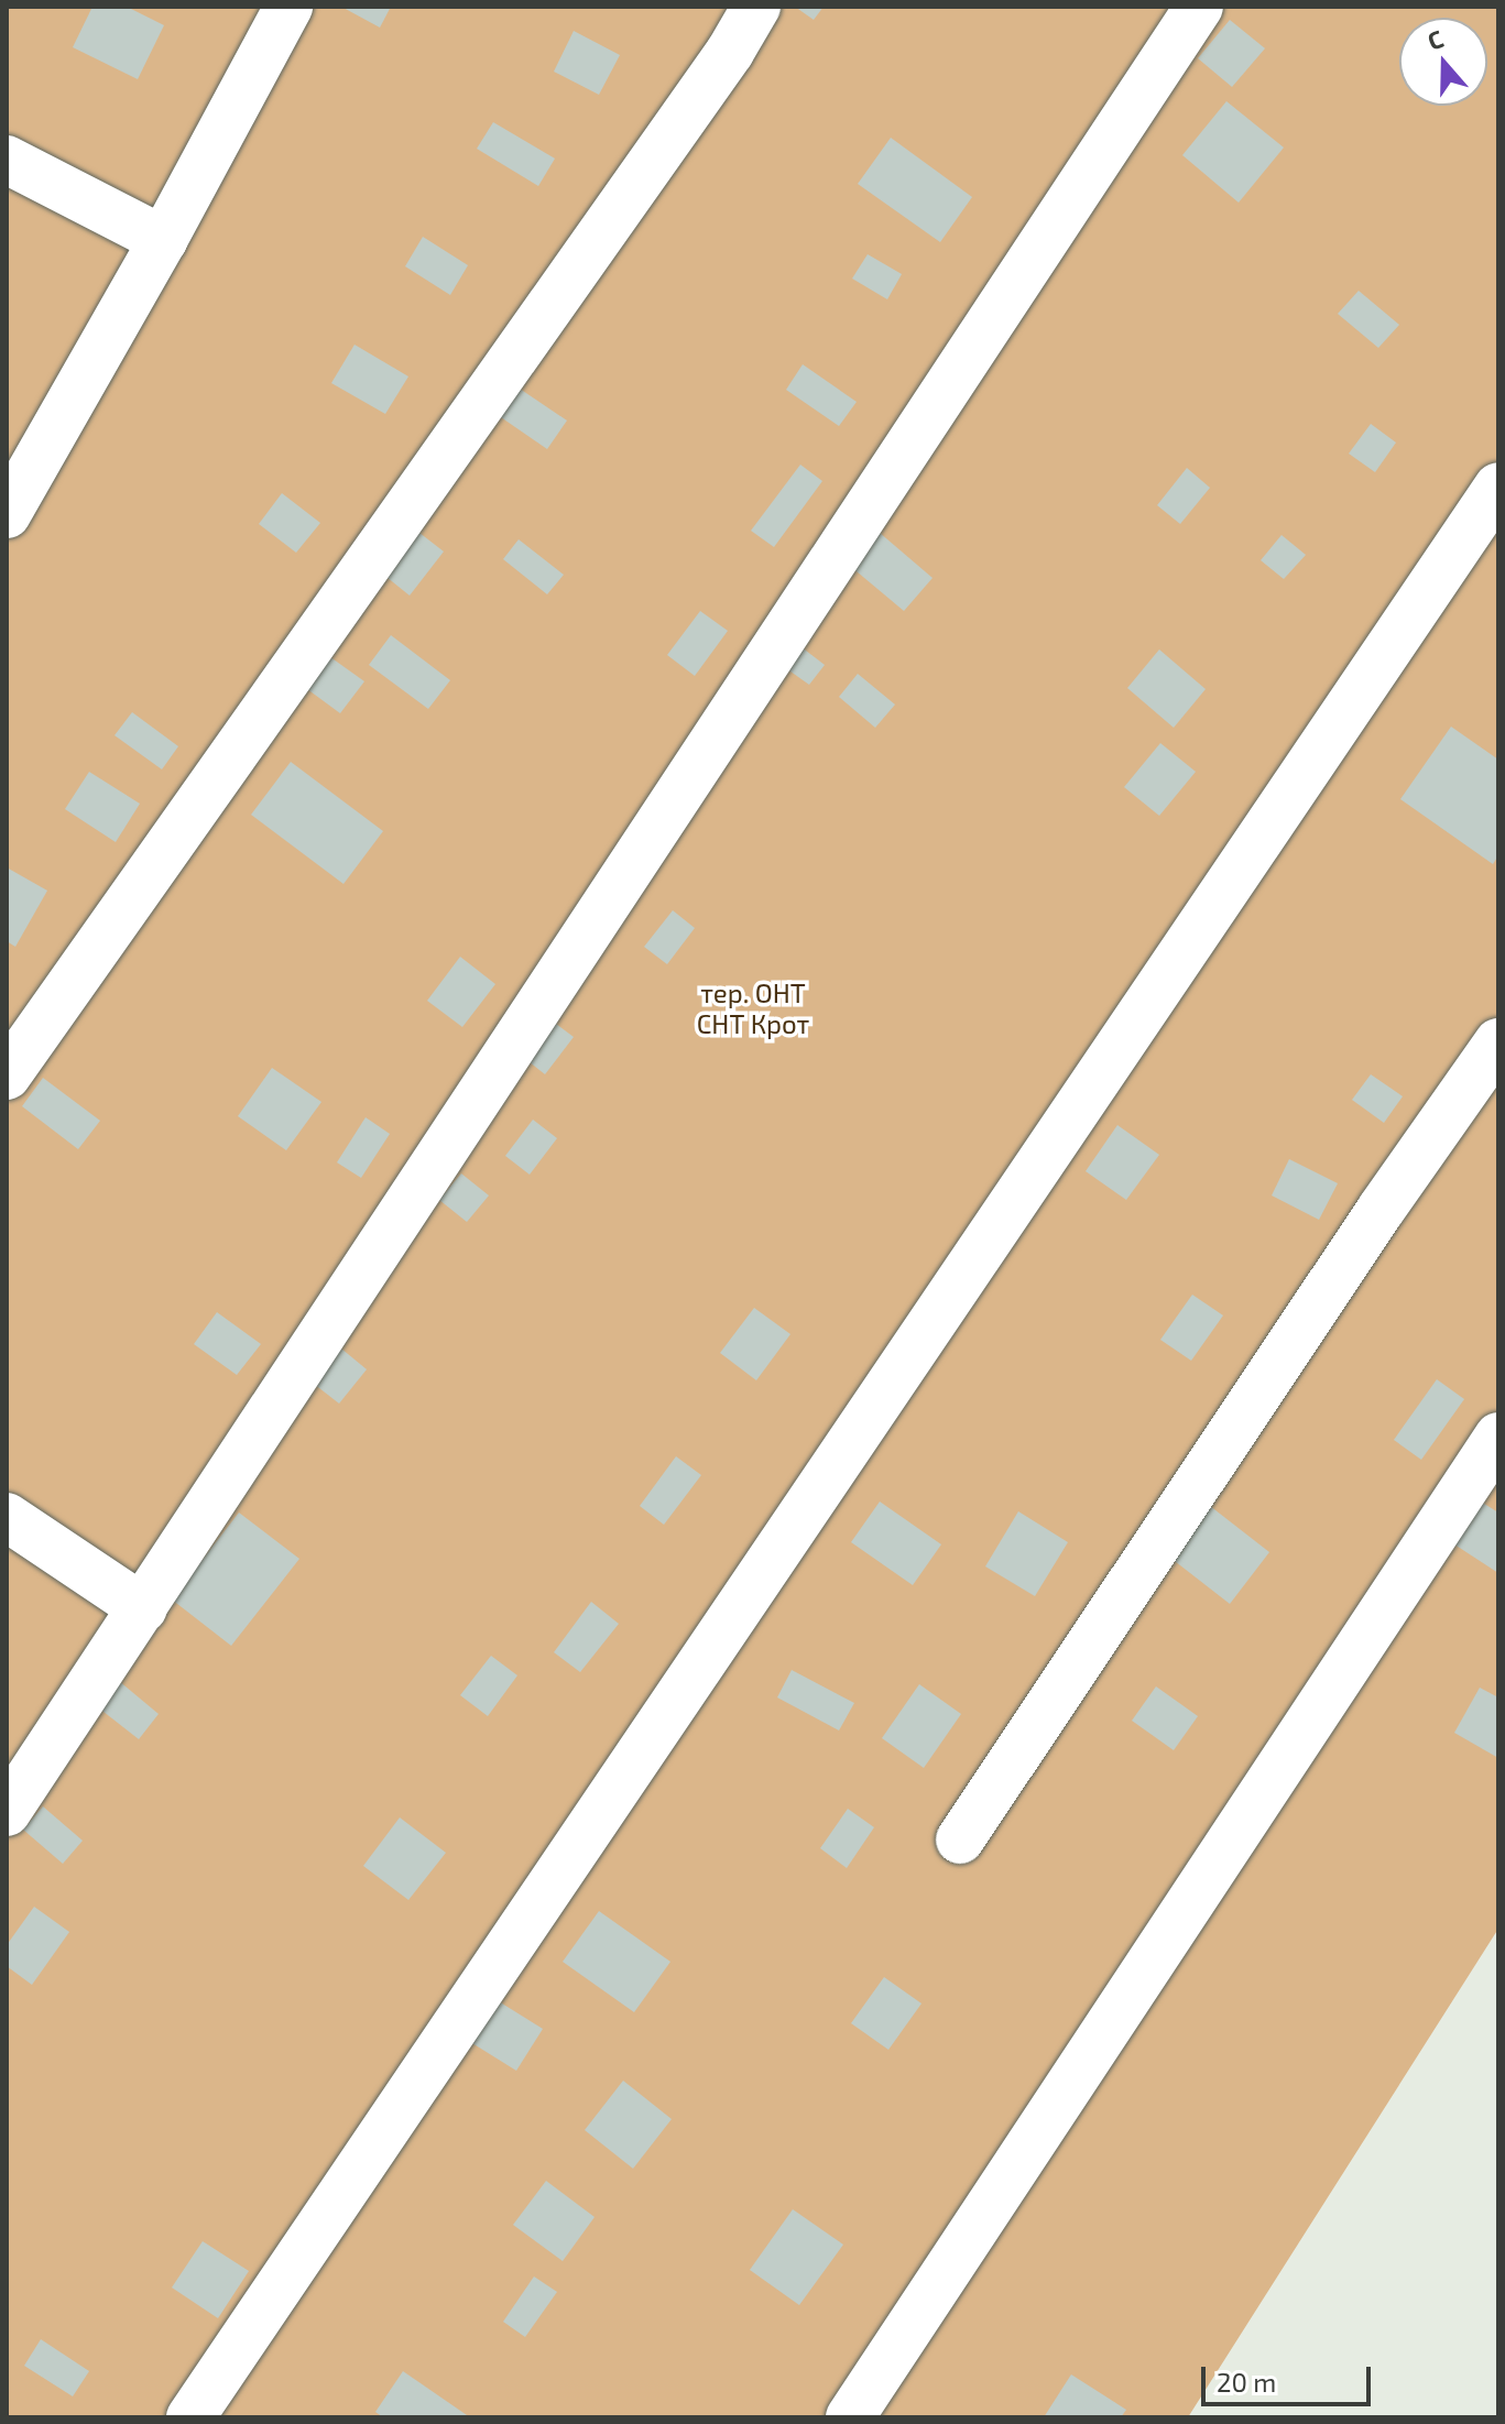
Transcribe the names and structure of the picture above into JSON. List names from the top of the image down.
{
  "parks": ["тер. ОНТ СНТ Крот"],
  "scale_bar": "20 m",
  "north": "top"
}
